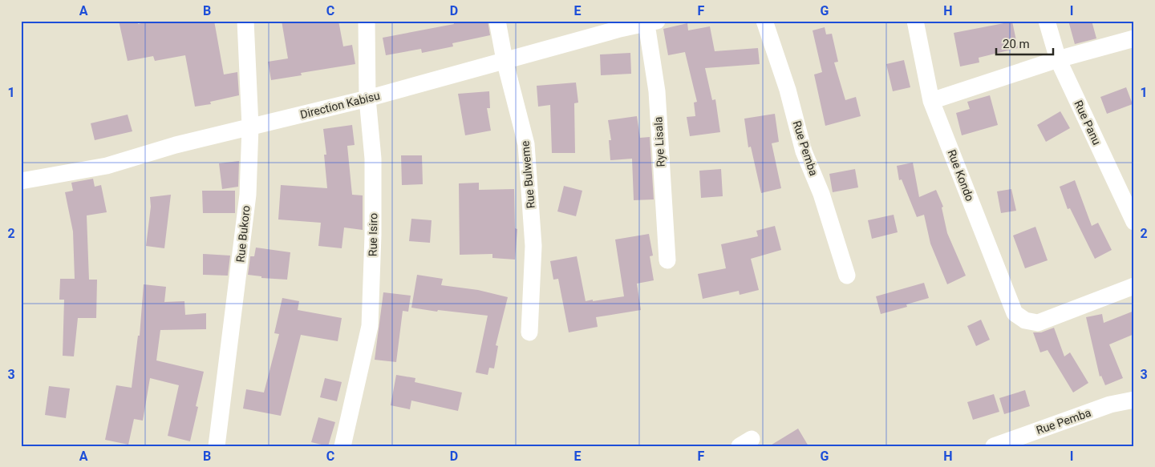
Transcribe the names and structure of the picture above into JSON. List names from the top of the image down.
{
  "streets": {
    "street": [
      "Direction Kabisu",
      "Rue Panu",
      "Rye Lisala",
      "Rue Pemba",
      "Rue Bulweme",
      "Rue Kondo",
      "Rue Bukoro",
      "Rue Isiro"
    ]
  },
  "crossings": [
    ["Direction Kabisu", "Rye Lisala"],
    ["Direction Kabisu", "Rue Bulweme"],
    ["Direction Kabisu", "Rue Bukoro"],
    ["Direction Kabisu", "Rue Isiro"]
  ],
  "scale_bar": "20 m",
  "grid": {
    "columns": [
      "A",
      "B",
      "C",
      "D",
      "E",
      "F",
      "G",
      "H",
      "I"
    ],
    "rows": ["1", "2", "3"]
  }
}
